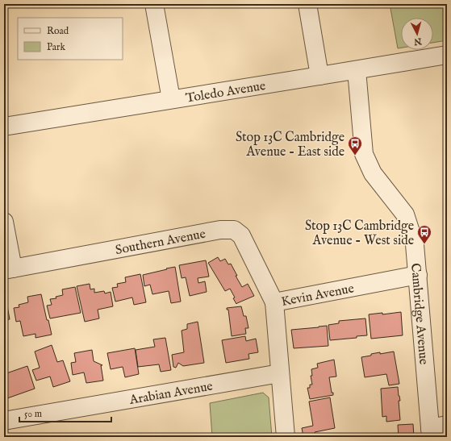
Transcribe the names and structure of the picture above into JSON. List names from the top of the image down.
{
  "streets": {
    "street": [
      "Toledo Avenue",
      "Southern Avenue",
      "Kevin Avenue",
      "Cambridge Avenue",
      "Arabian Avenue"
    ]
  },
  "crossings": [
    ["Toledo Avenue", "Cambridge Avenue"],
    ["Southern Avenue", "Kevin Avenue"],
    ["Kevin Avenue", "Cambridge Avenue"],
    ["Kevin Avenue", "Arabian Avenue"]
  ],
  "places": {
    "bus stop": ["Stop 13C Cambridge Avenue - East side", "Stop 13C Cambridge Avenue - West side"]
  },
  "legend": ["Road", "Park"],
  "scale_bar": "50 m",
  "north": "bottom"
}
